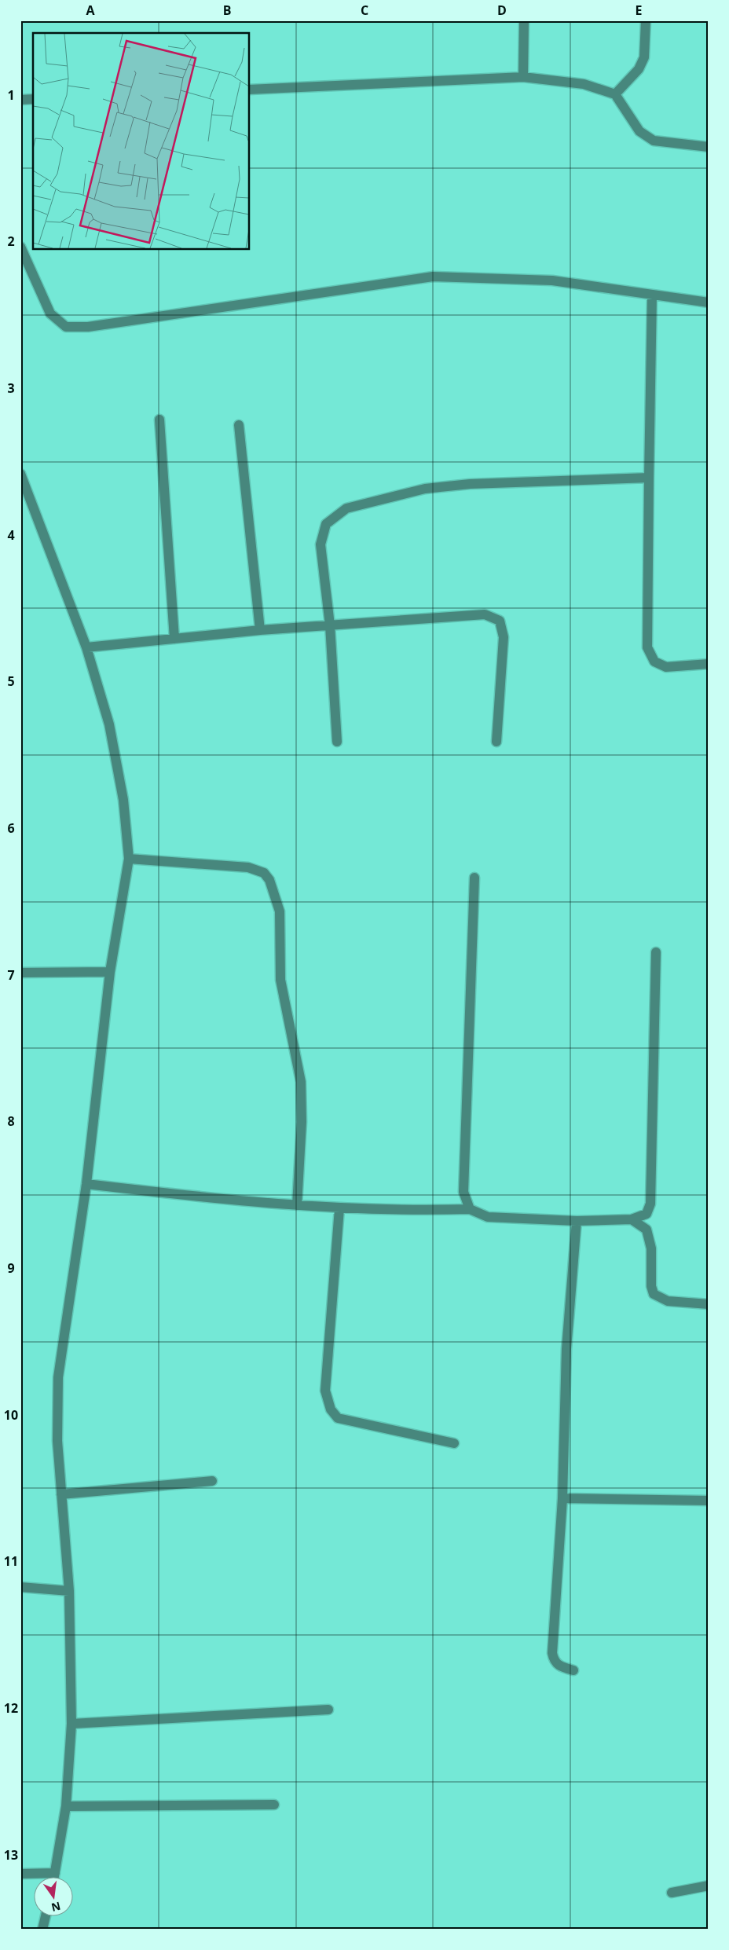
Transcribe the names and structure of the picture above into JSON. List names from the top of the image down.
{
  "north": "bottom",
  "grid": {
    "columns": [
      "A",
      "B",
      "C",
      "D",
      "E"
    ],
    "rows": [
      "1",
      "2",
      "3",
      "4",
      "5",
      "6",
      "7",
      "8",
      "9",
      "10",
      "11",
      "12",
      "13"
    ]
  }
}
